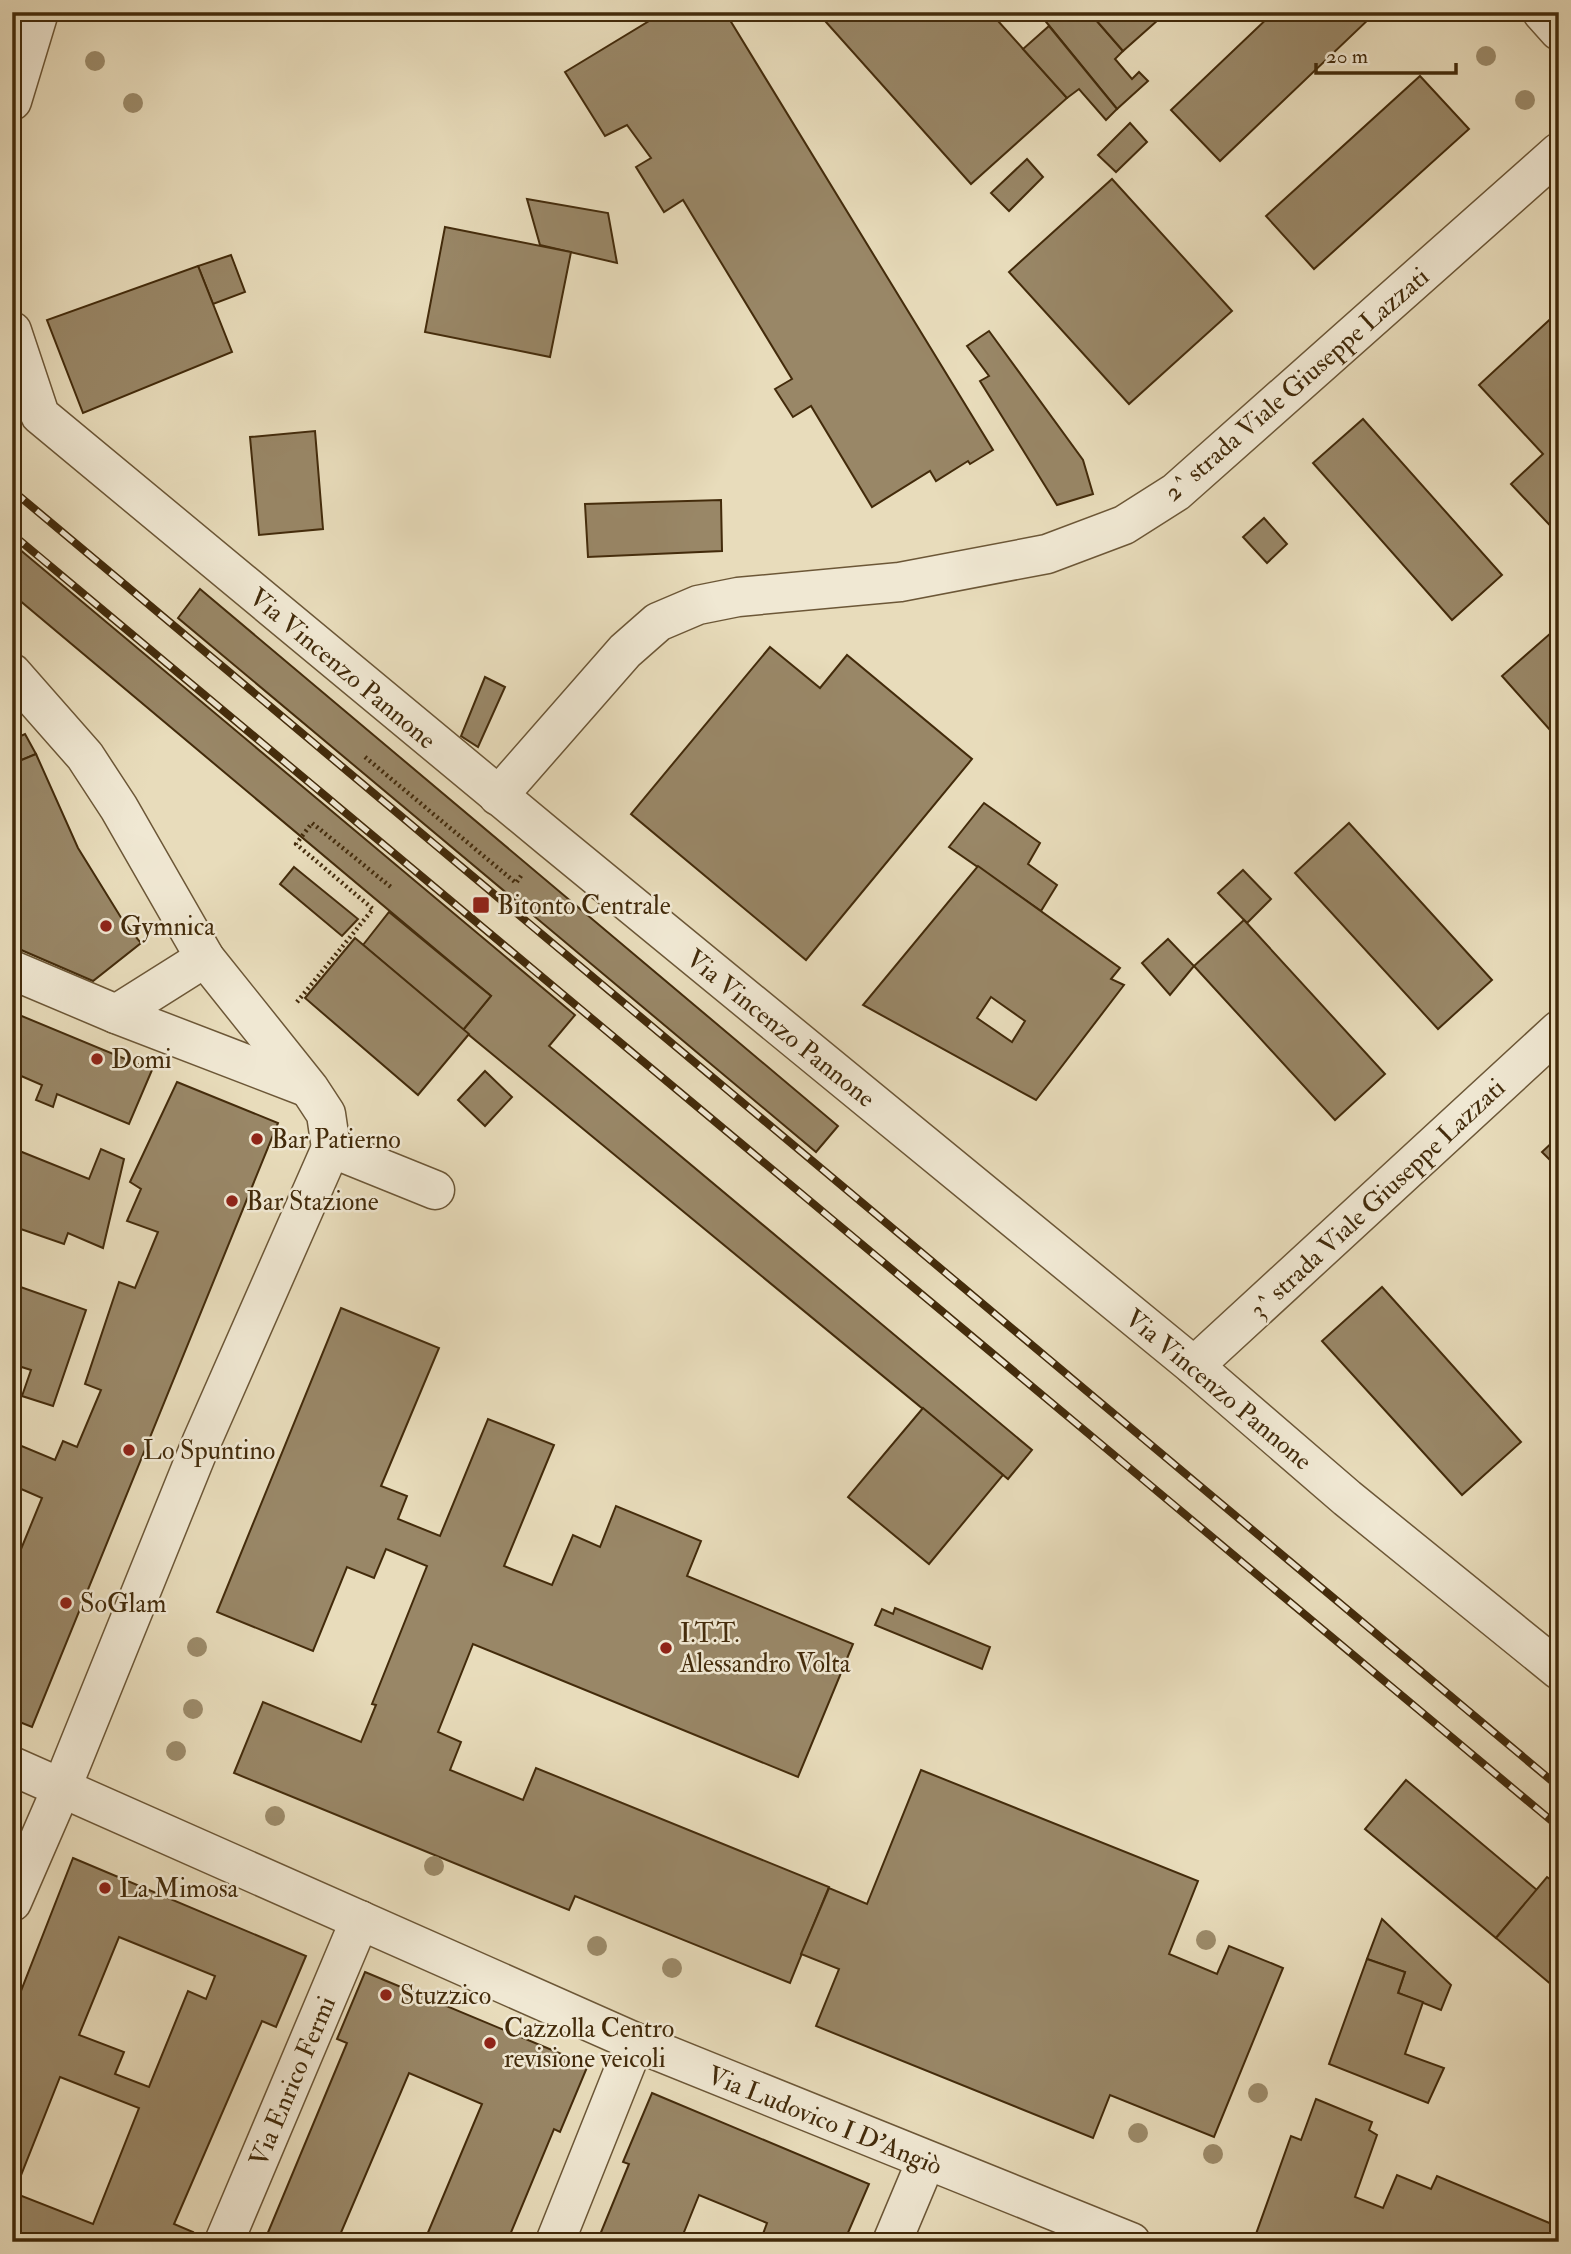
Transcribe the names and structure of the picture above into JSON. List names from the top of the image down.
{
  "streets": {
    "street": [
      "2^ strada Viale Giuseppe Lazzati",
      "Via Vincenzo Pannone",
      "3^ strada Viale Giuseppe Lazzati",
      "Via Enrico Fermi",
      "Via Ludovico I D'Angiò"
    ]
  },
  "crossings": [
    ["2^ strada Viale Giuseppe Lazzati", "Via Vincenzo Pannone"],
    ["Via Vincenzo Pannone", "3^ strada Viale Giuseppe Lazzati"],
    ["Via Enrico Fermi", "Via Ludovico I D'Angiò"]
  ],
  "places": {
    "transit": ["Bitonto Centrale"],
    "other": [
      "Gymnica",
      "Domi",
      "Bar Patierno",
      "Bar Stazione",
      "Lo Spuntino",
      "SoGlam",
      "I.T.T. Alessandro Volta",
      "La Mimosa",
      "Stuzzico",
      "Cazzolla Centro revisione veicoli"
    ]
  },
  "scale_bar": "20 m"
}
